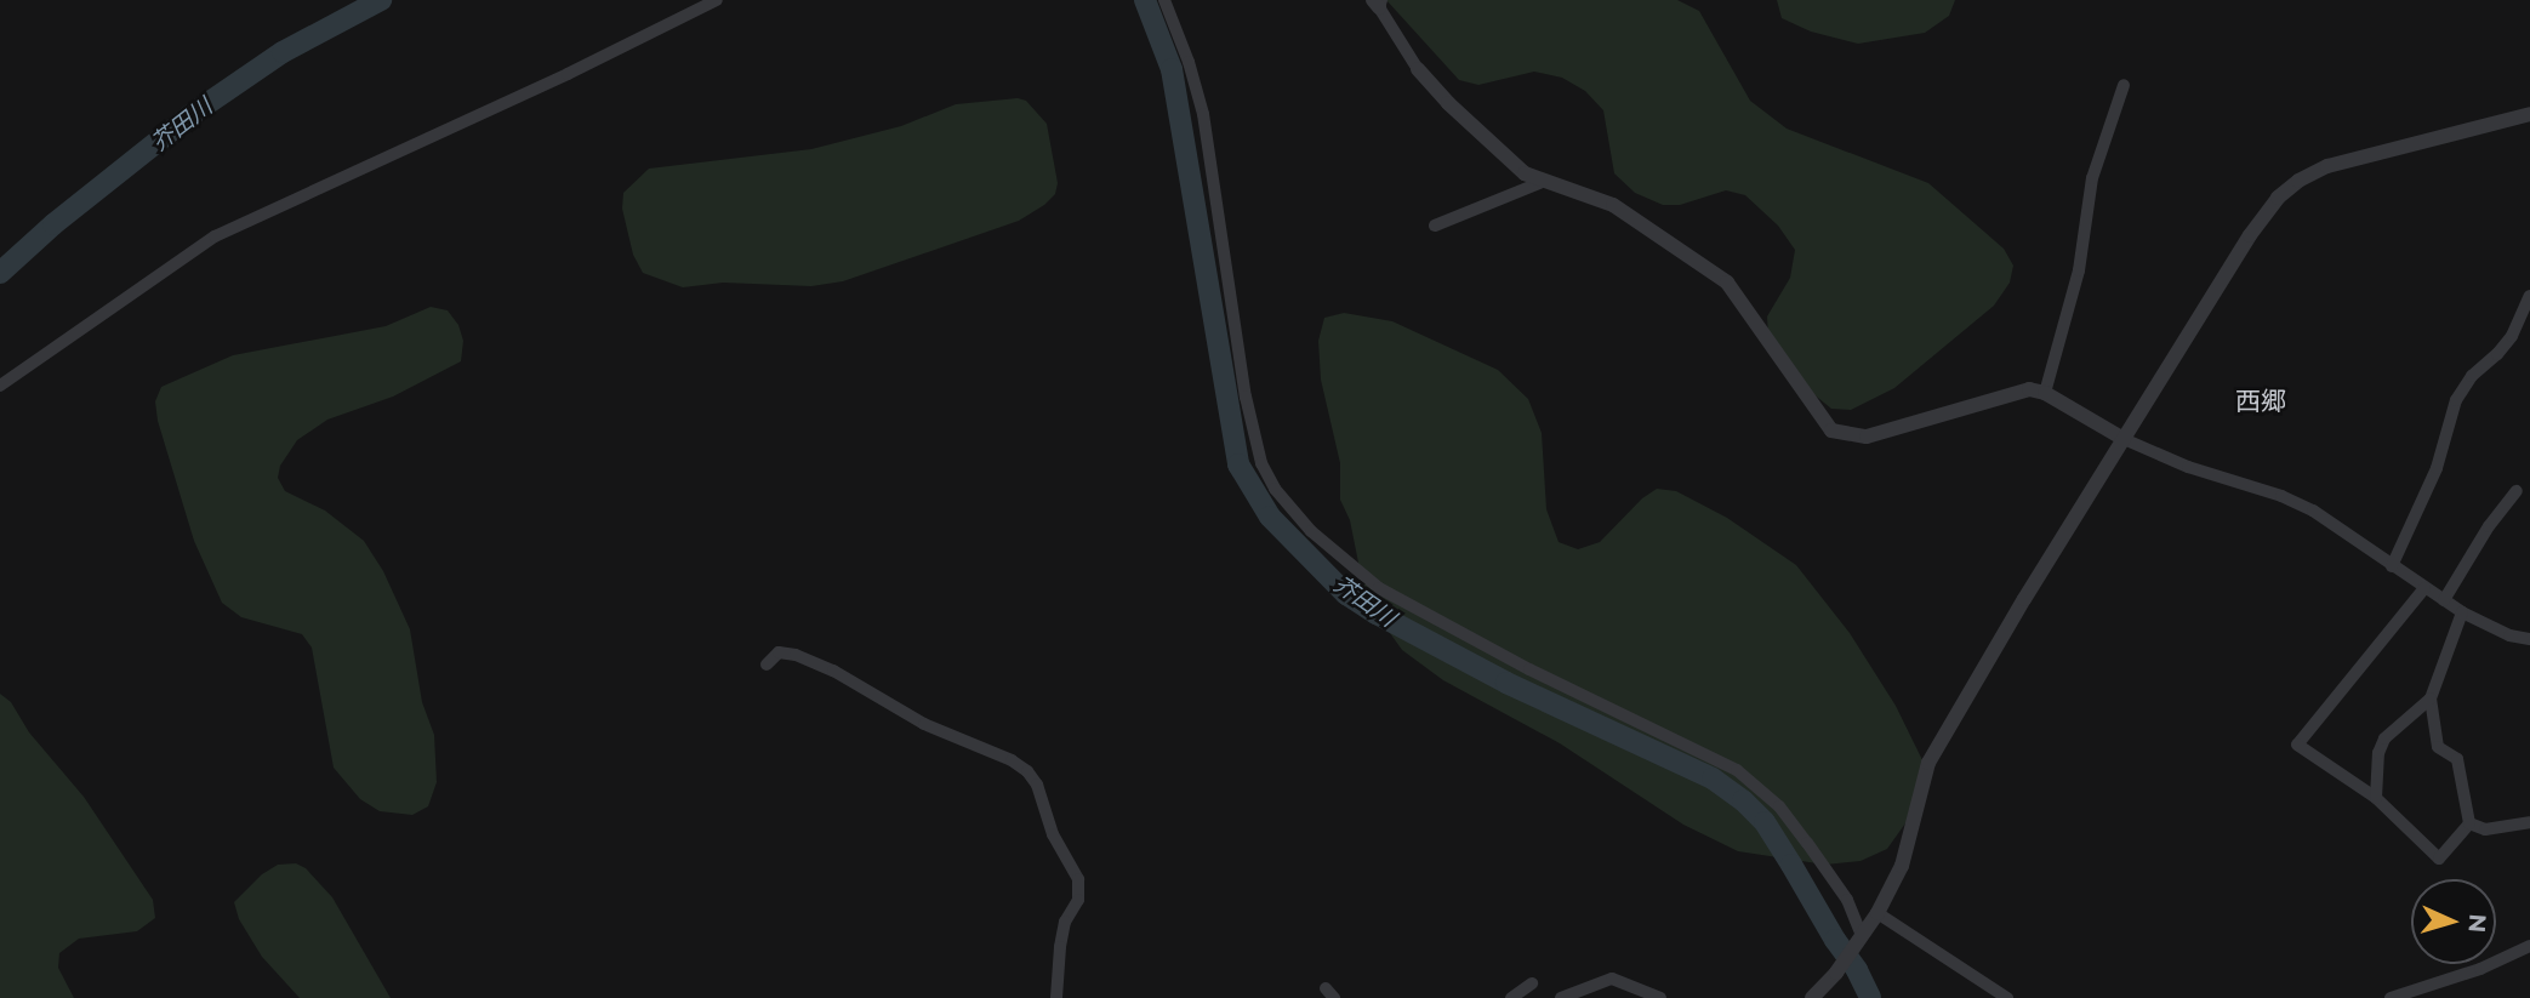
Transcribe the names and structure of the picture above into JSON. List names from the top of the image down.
{
  "districts": ["西郷"],
  "water": ["芥田川"],
  "north": "right"
}
